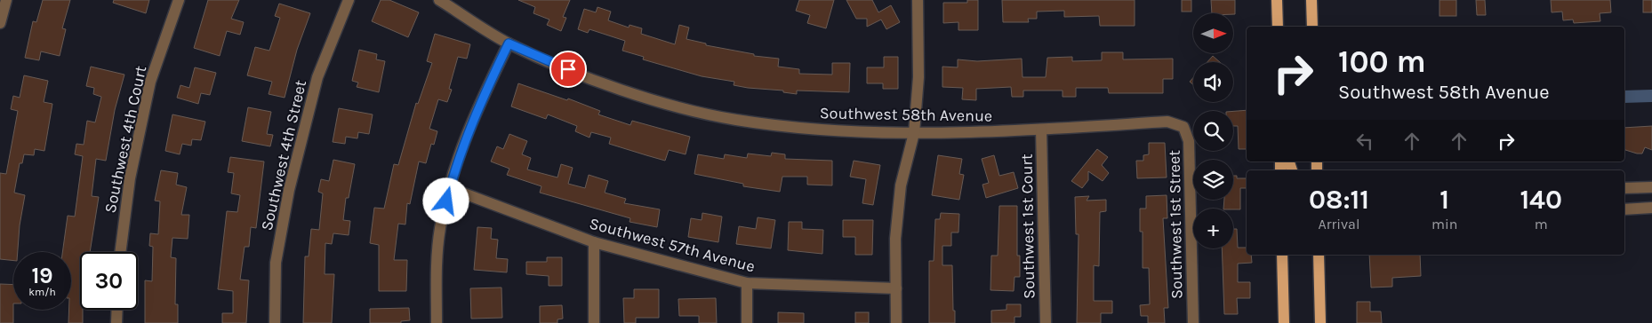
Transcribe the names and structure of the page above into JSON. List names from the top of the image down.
{
  "streets": {
    "street": [
      "Southwest 58th Avenue",
      "Southwest 4th Court",
      "Southwest 4th Street",
      "Southwest 1st Street",
      "Southwest 1st Court",
      "Southwest 57th Avenue"
    ]
  },
  "crossings": [
    ["Southwest 58th Avenue", "Southwest 1st Street"],
    ["Southwest 58th Avenue", "Southwest 1st Court"]
  ],
  "north": "right",
  "page": {
    "map_buttons": "+",
    "turn": ["100 m", "Southwest 58th Avenue"],
    "eta": [
      "08:11",
      "Arrival",
      "1",
      "min",
      "140",
      "m"
    ],
    "speed": "19 km/h",
    "limit": "30"
  }
}
